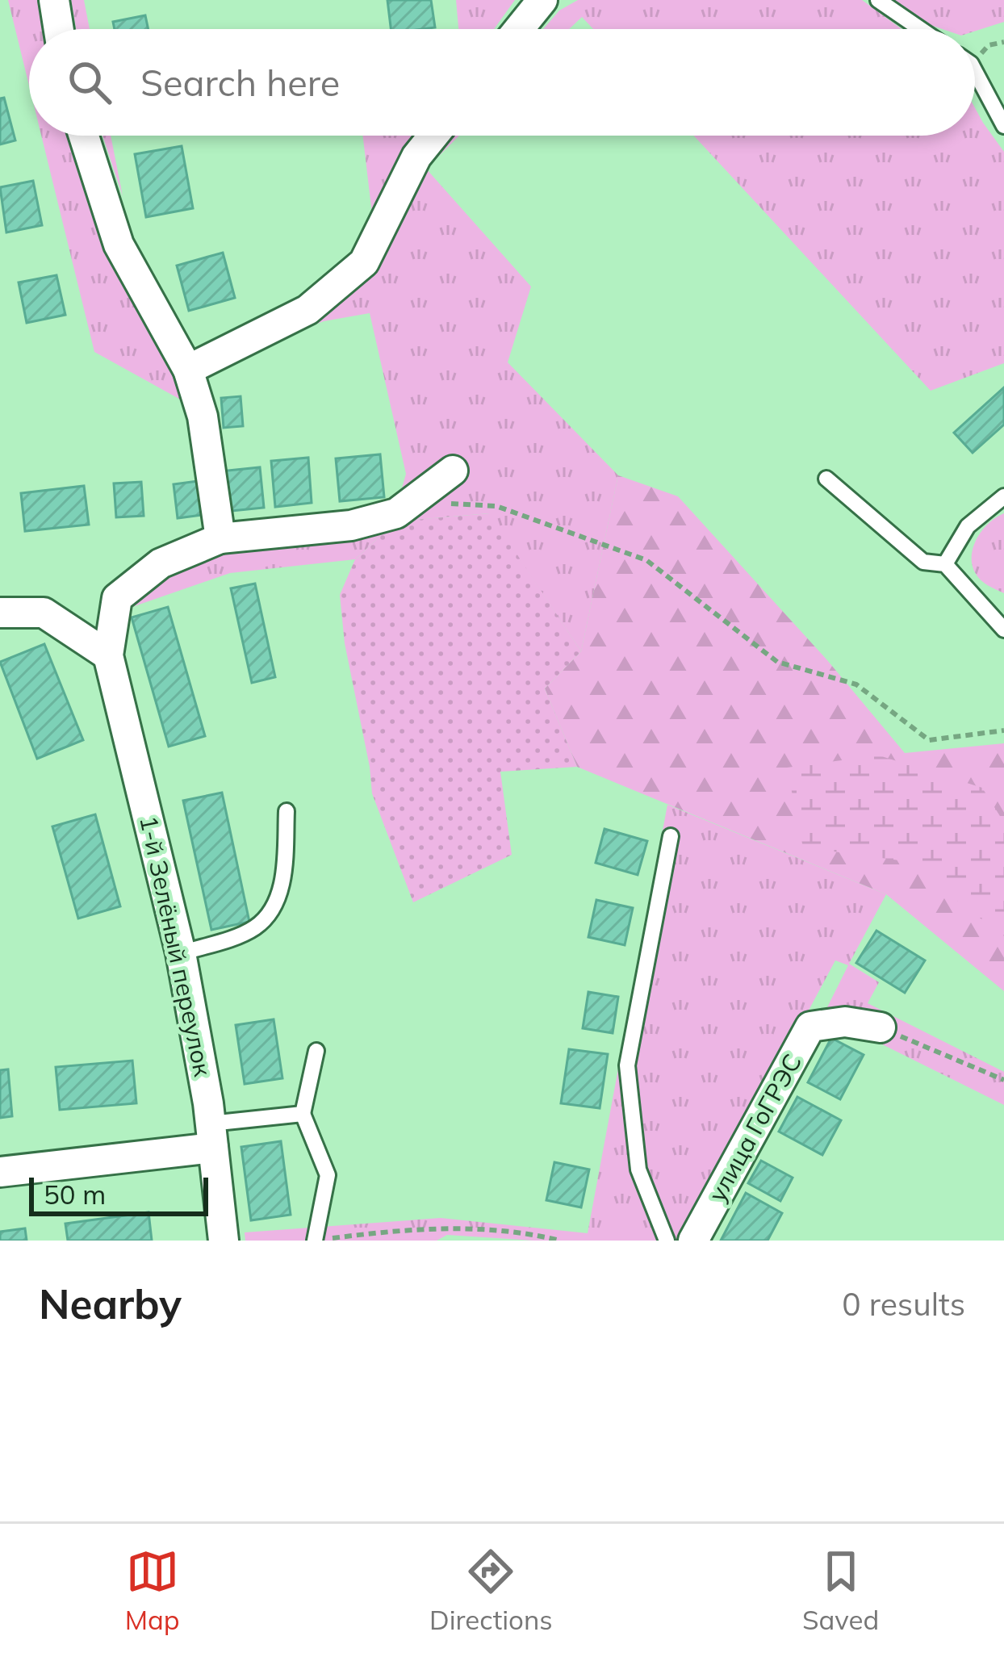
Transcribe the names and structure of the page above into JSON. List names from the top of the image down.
{
  "streets": {
    "street": ["1-й Зелёный переулок", "улица ГоГРЭС"]
  },
  "scale_bar": "50 m",
  "page": {
    "search": "Search here",
    "scale": "50 m",
    "heading": ["Nearby", "0 results"],
    "nav": ["Map", "Directions", "Saved"]
  }
}
